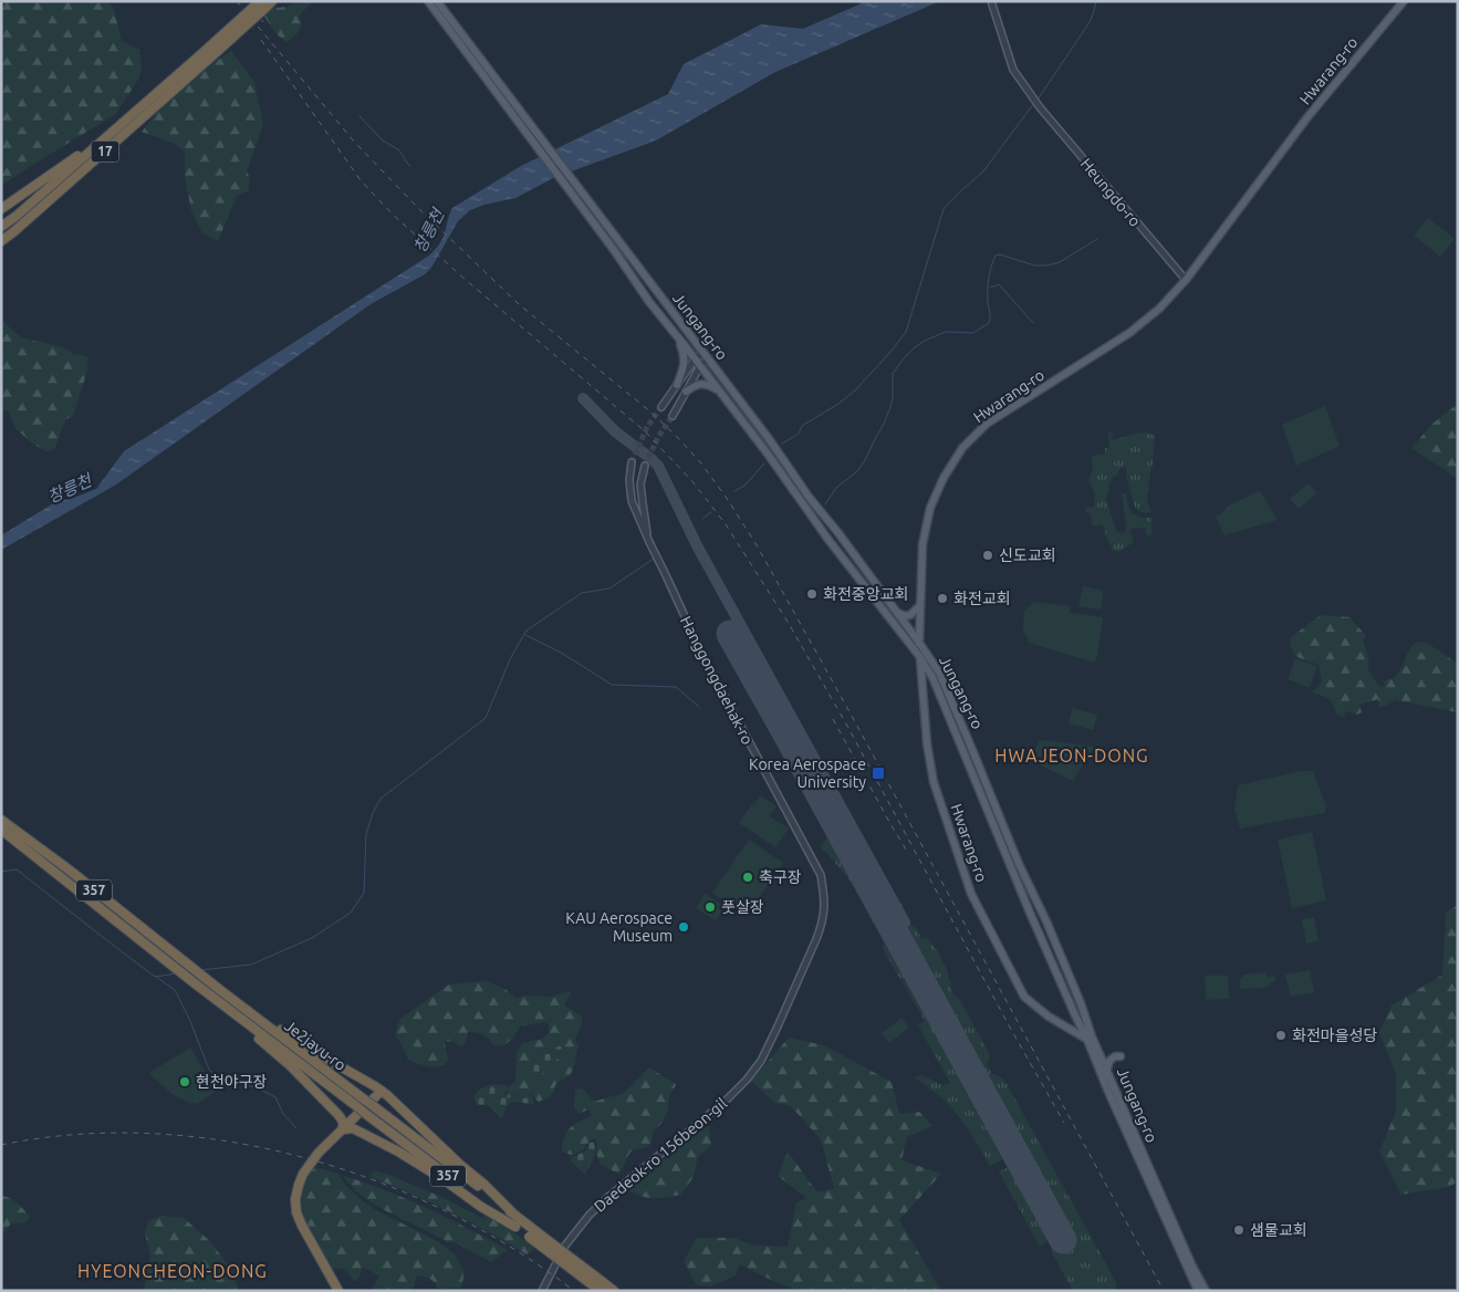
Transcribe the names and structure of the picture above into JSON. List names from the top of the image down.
{
  "streets": {
    "highway": ["17", "357", "Je2jayu-ro"],
    "main road": ["Hwarang-ro", "Jungang-ro"],
    "street": ["Heungdo-ro", "Hanggongdaehak-ro", "Daedeok-ro 156beon-gil"]
  },
  "crossings": [
    ["Hwarang-ro", "Heungdo-ro"],
    ["Hwarang-ro", "Jungang-ro"],
    ["Hanggongdaehak-ro", "Daedeok-ro 156beon-gil"]
  ],
  "districts": ["HWAJEON-DONG", "HYEONCHEON-DONG"],
  "water": ["창릉천"],
  "places": {
    "other": [
      "신도교회",
      "화전중앙교회",
      "화전교회",
      "축구장",
      "풋살장",
      "KAU Aerospace Museum",
      "화전마을성당",
      "현천야구장",
      "샘물교회"
    ],
    "transit": ["Korea Aerospace University"]
  }
}
